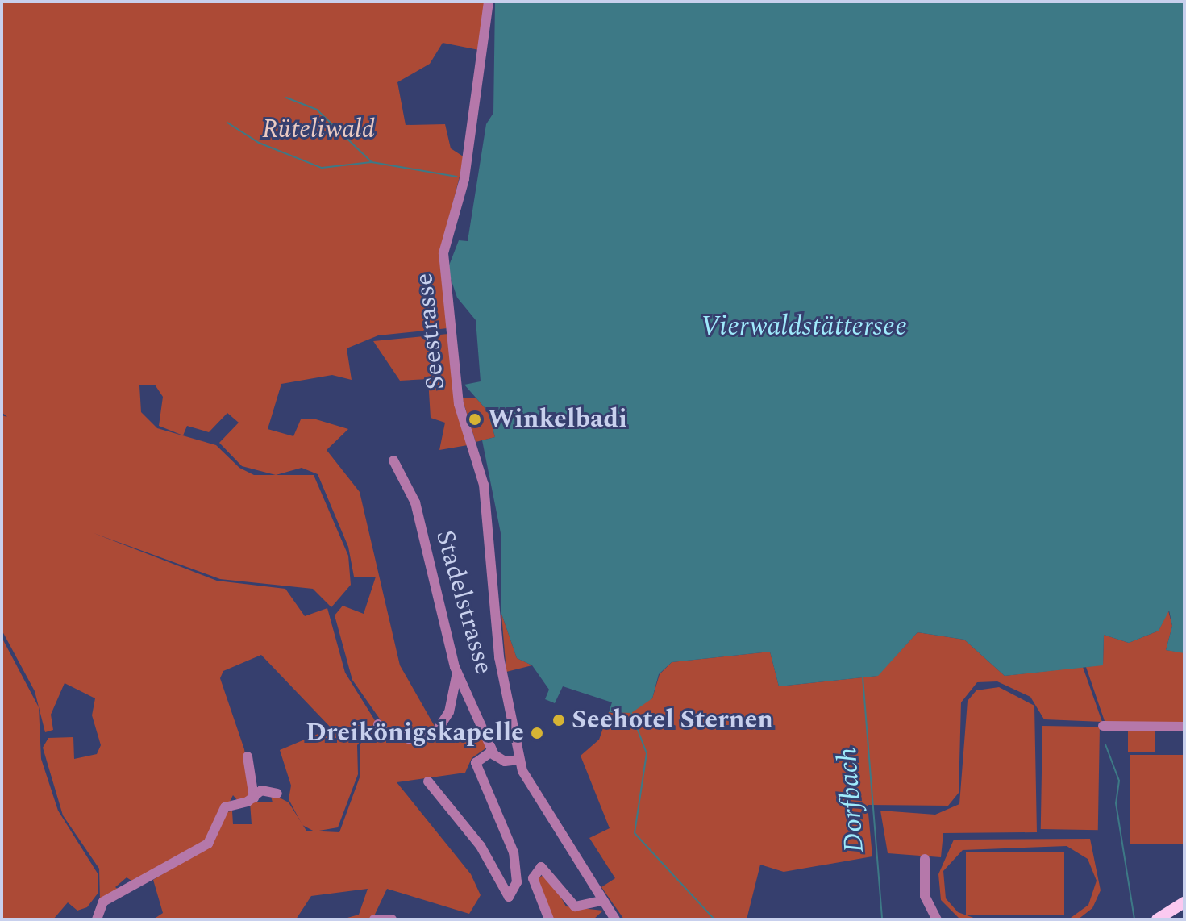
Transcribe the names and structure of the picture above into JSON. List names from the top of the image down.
{
  "streets": {
    "street": ["Seestrasse", "Stadelstrasse"]
  },
  "water": ["Vierwaldstättersee", "Dorfbach"],
  "parks": ["Rüteliwald"],
  "places": ["Winkelbadi", "Seehotel Sternen", "Dreikönigskapelle"]
}
